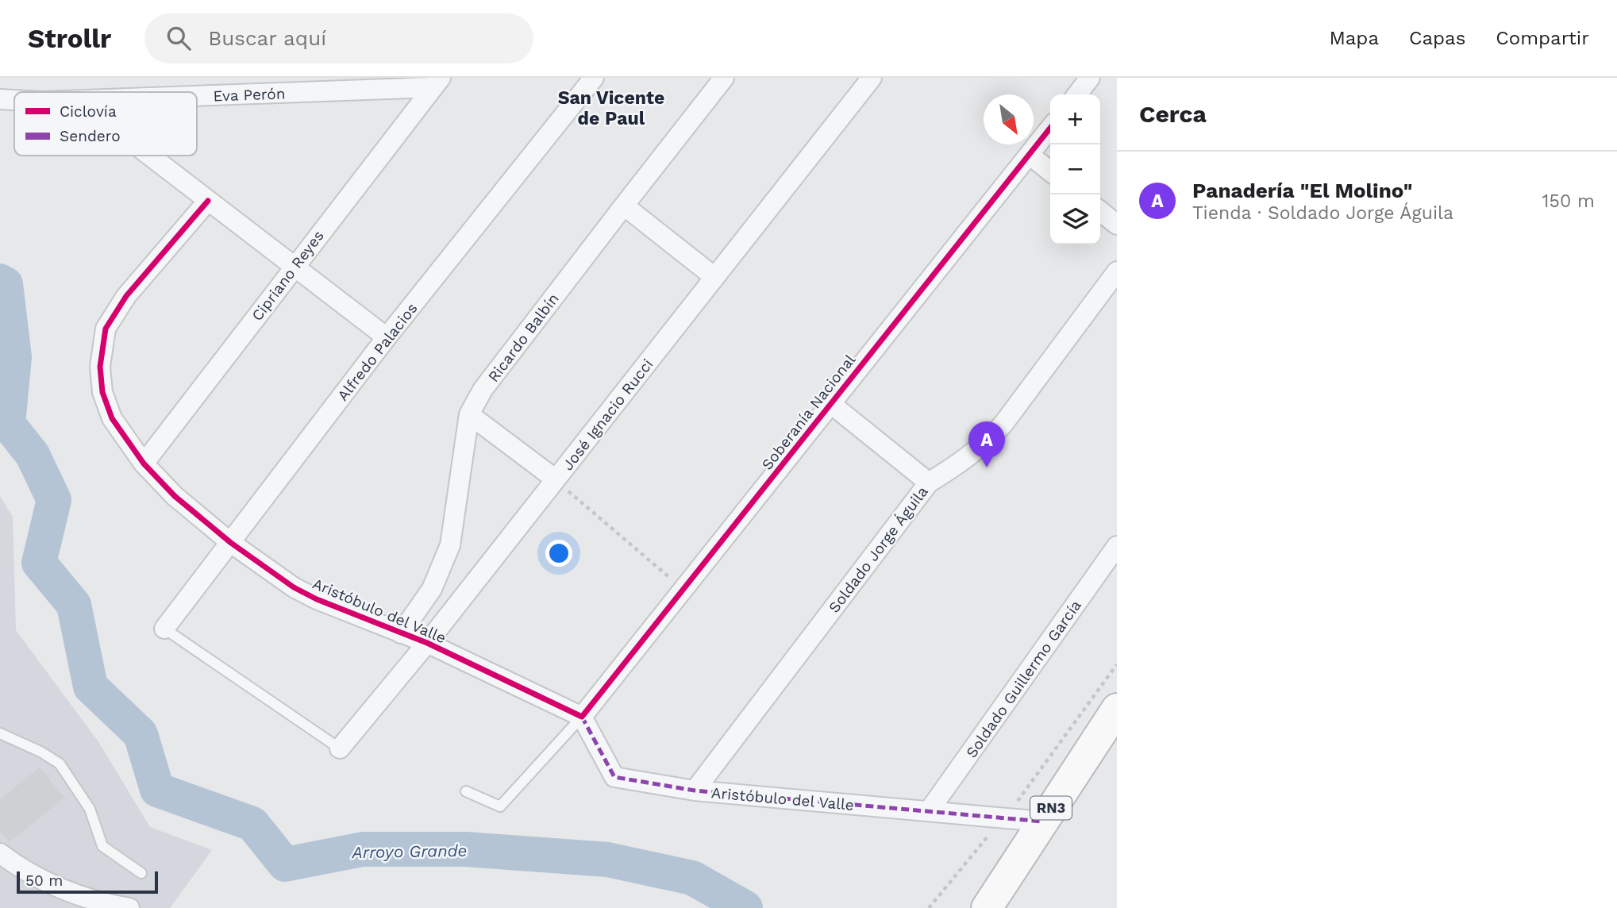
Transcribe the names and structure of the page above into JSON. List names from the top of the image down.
{
  "streets": {
    "highway": ["RN3"],
    "street": [
      "Eva Perón",
      "Cipriano Reyes",
      "Ricardo Balbín",
      "Alfredo Palacios",
      "Soberanía Nacional",
      "José Ignacio Rucci",
      "Soldado Jorge Águila",
      "Aristóbulo del Valle",
      "Soldado Guillermo García"
    ]
  },
  "crossings": [
    ["Eva Perón", "Cipriano Reyes"],
    ["Cipriano Reyes", "Aristóbulo del Valle"],
    ["Ricardo Balbín", "Aristóbulo del Valle"],
    ["Alfredo Palacios", "Aristóbulo del Valle"],
    ["Soberanía Nacional", "Aristóbulo del Valle"],
    ["José Ignacio Rucci", "Aristóbulo del Valle"],
    ["Soldado Jorge Águila", "Aristóbulo del Valle"],
    ["Aristóbulo del Valle", "Soldado Guillermo García"],
    ["Aristóbulo del Valle", "RN3"]
  ],
  "districts": ["San Vicente de Paul"],
  "water": ["Arroyo Grande"],
  "legend": ["Ciclovía", "Sendero"],
  "scale_bar": "50 m",
  "north": "bottom right",
  "page": {
    "header": "Strollr",
    "search": "Buscar aquí",
    "nav": ["Mapa", "Capas", "Compartir"],
    "heading": "Cerca",
    "map_buttons": ["+", "−"],
    "list": [
      {
        "mark": "A",
        "name": "Panadería \"El Molino\"",
        "note": "Tienda · Soldado Jorge Águila",
        "value": "150 m"
      }
    ],
    "pins": "A",
    "scale": "50 m"
  }
}
